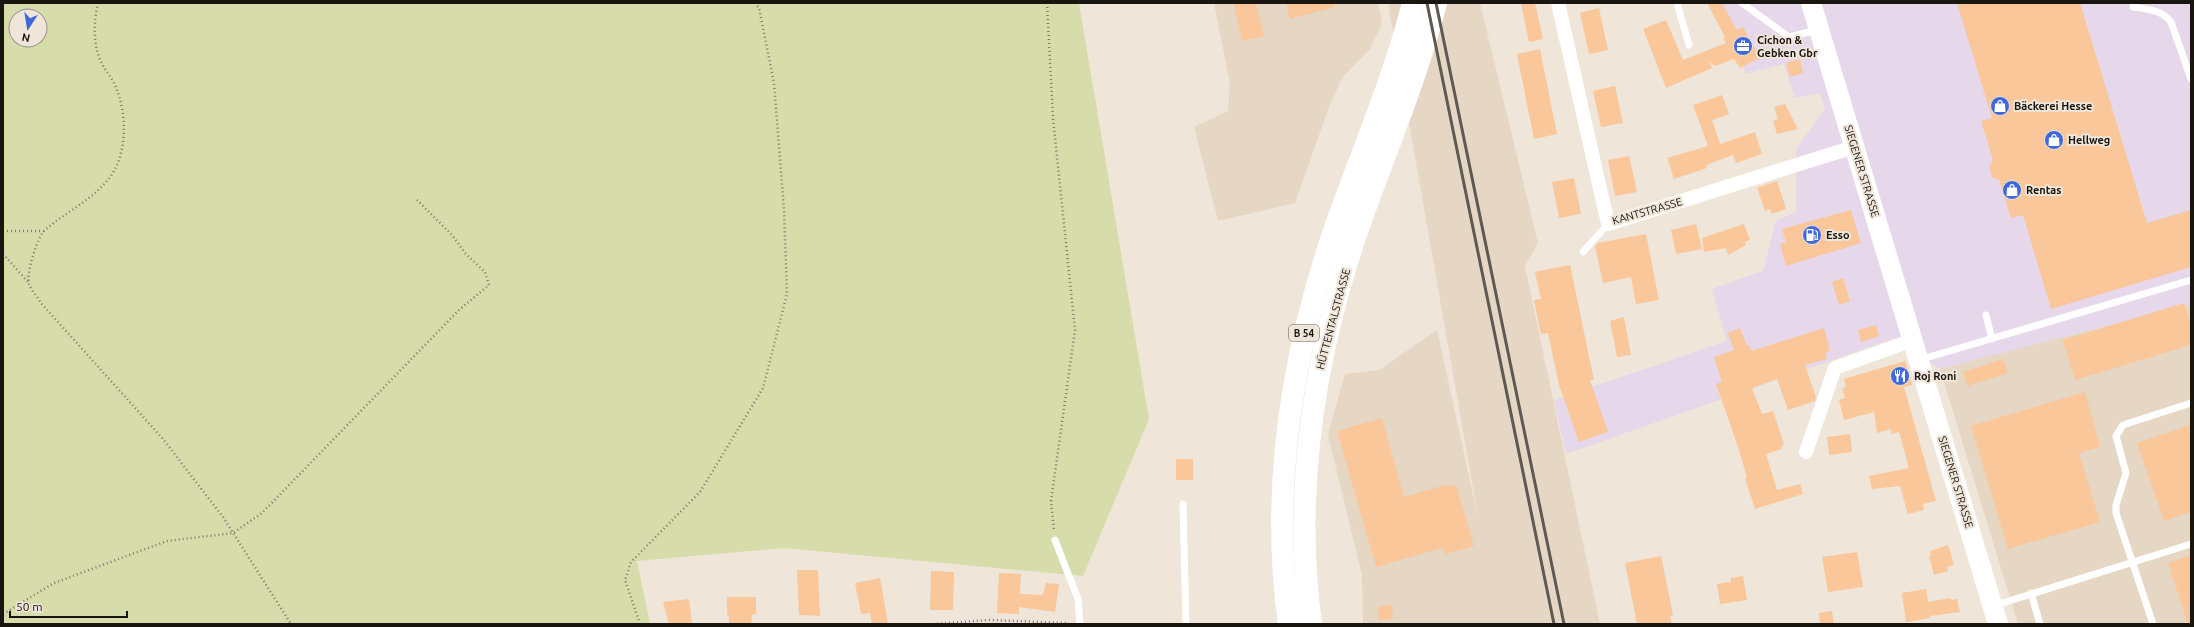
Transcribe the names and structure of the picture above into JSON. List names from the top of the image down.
{
  "streets": {
    "highway": ["HÜTTENTALSTRASSE", "B 54"],
    "main road": ["SIEGENER STRASSE"],
    "street": ["KANTSTRASSE"]
  },
  "crossings": [
    ["SIEGENER STRASSE", "KANTSTRASSE"]
  ],
  "places": {
    "office": ["Cichon & Gebken Gbr"],
    "shop": ["Bäckerei Hesse", "Hellweg", "Rentas"],
    "fuel station": ["Esso"],
    "restaurant": ["Roj Roni"]
  },
  "scale_bar": "50 m",
  "north": "bottom"
}
